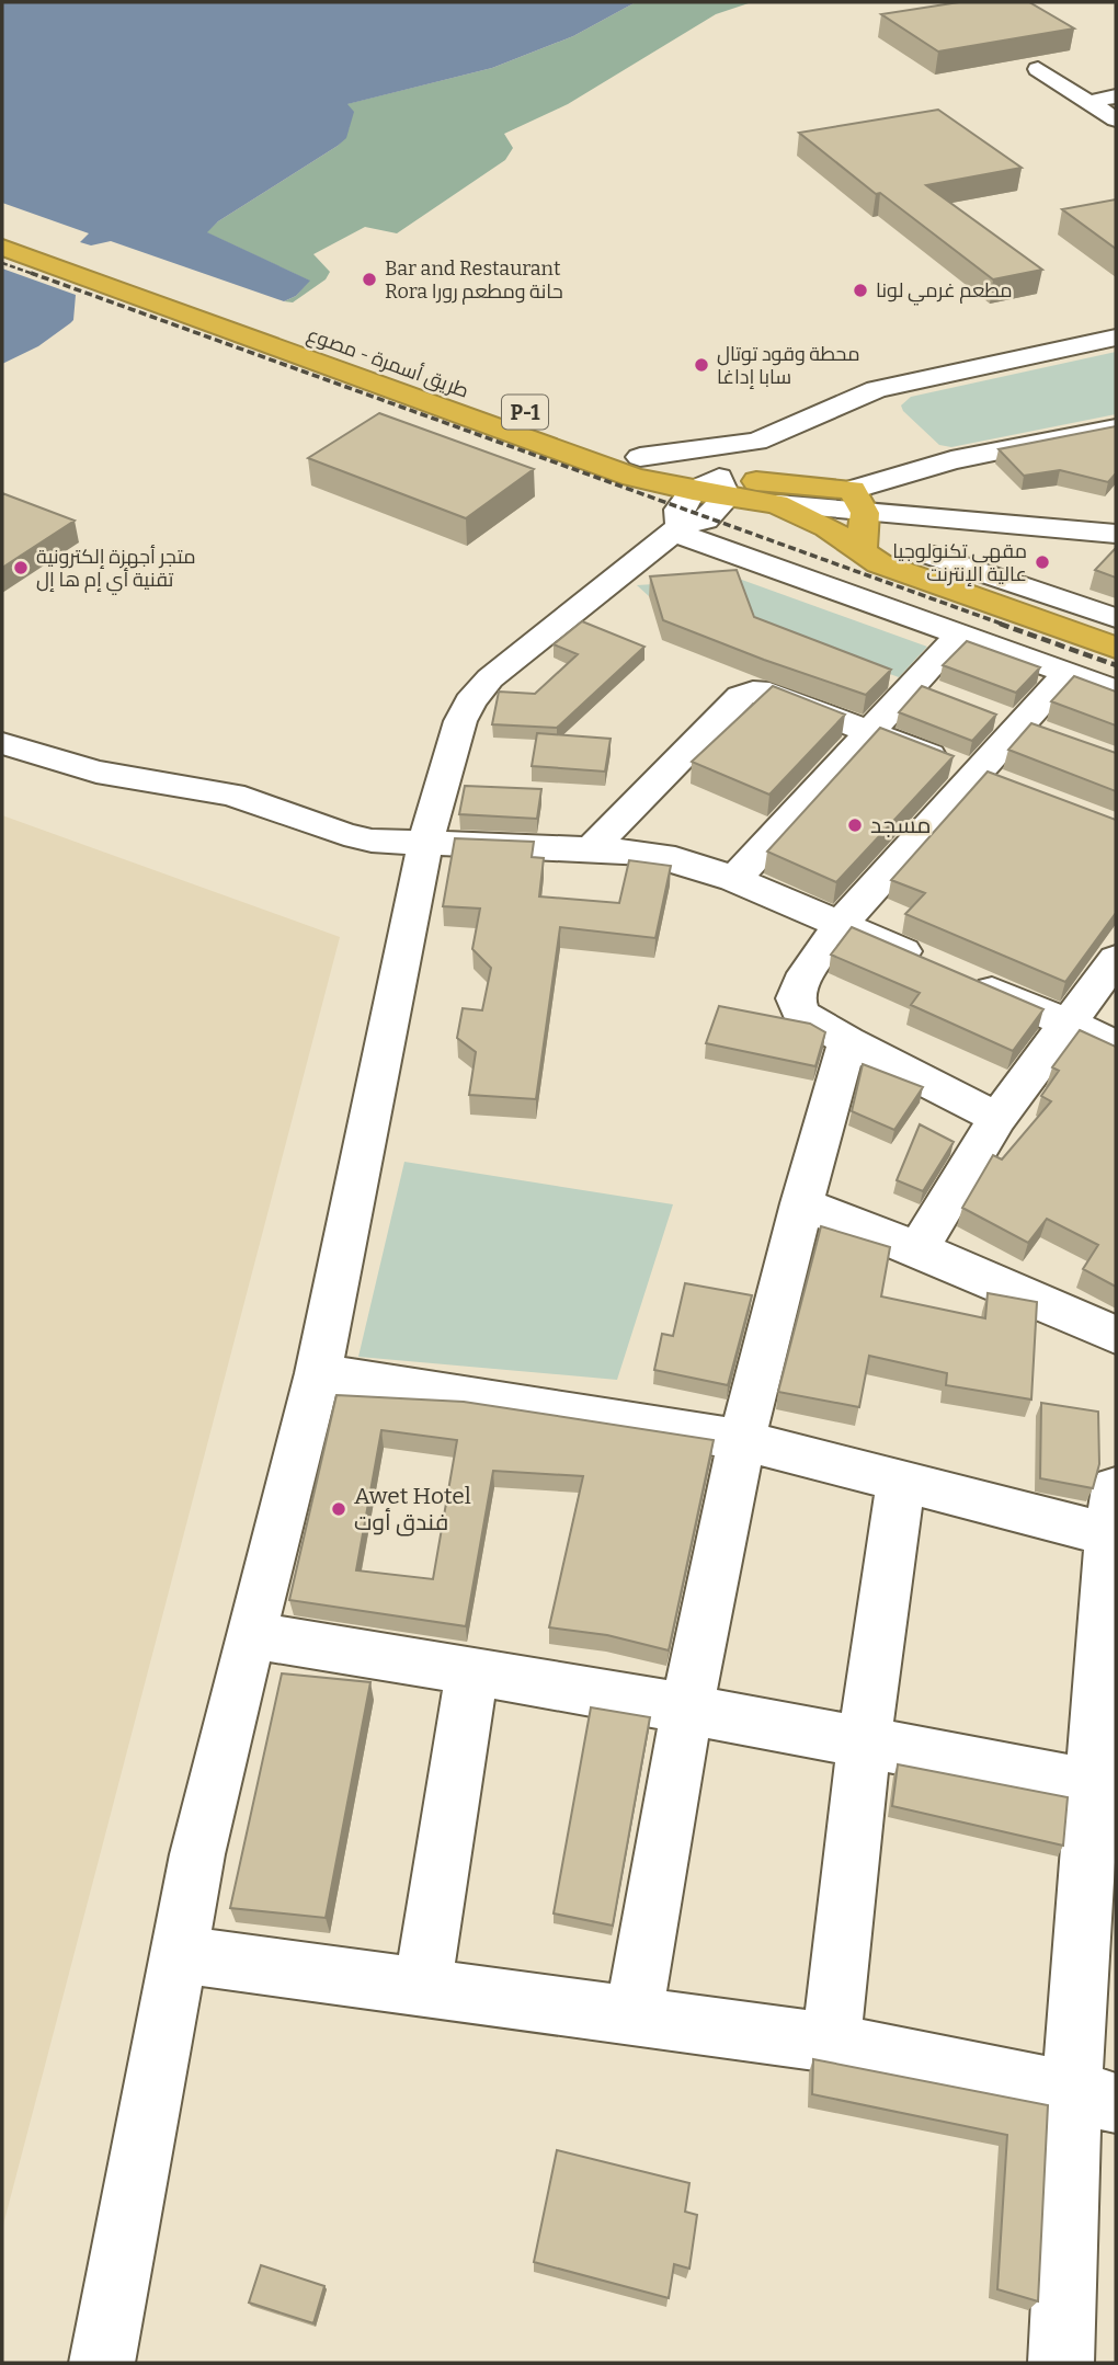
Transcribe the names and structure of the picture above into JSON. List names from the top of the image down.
{
  "streets": {
    "highway": ["طريق أسمرة - مصوع", "P-1"]
  },
  "crossings": [
    ["طريق أسمرة - مصوع", "P-1"]
  ],
  "places": [
    "Bar and Restaurant Rora حانة ومطعم رورا",
    "مطعم غرمي لونا",
    "محطة وقود توتال سابا إداغا",
    "مقهى تكنولوجيا عالية الإنترنت",
    "متجر أجهزة إلكترونية تقنية أي إم ها إل",
    "مسجد",
    "Awet Hotel فندق أوت"
  ]
}
